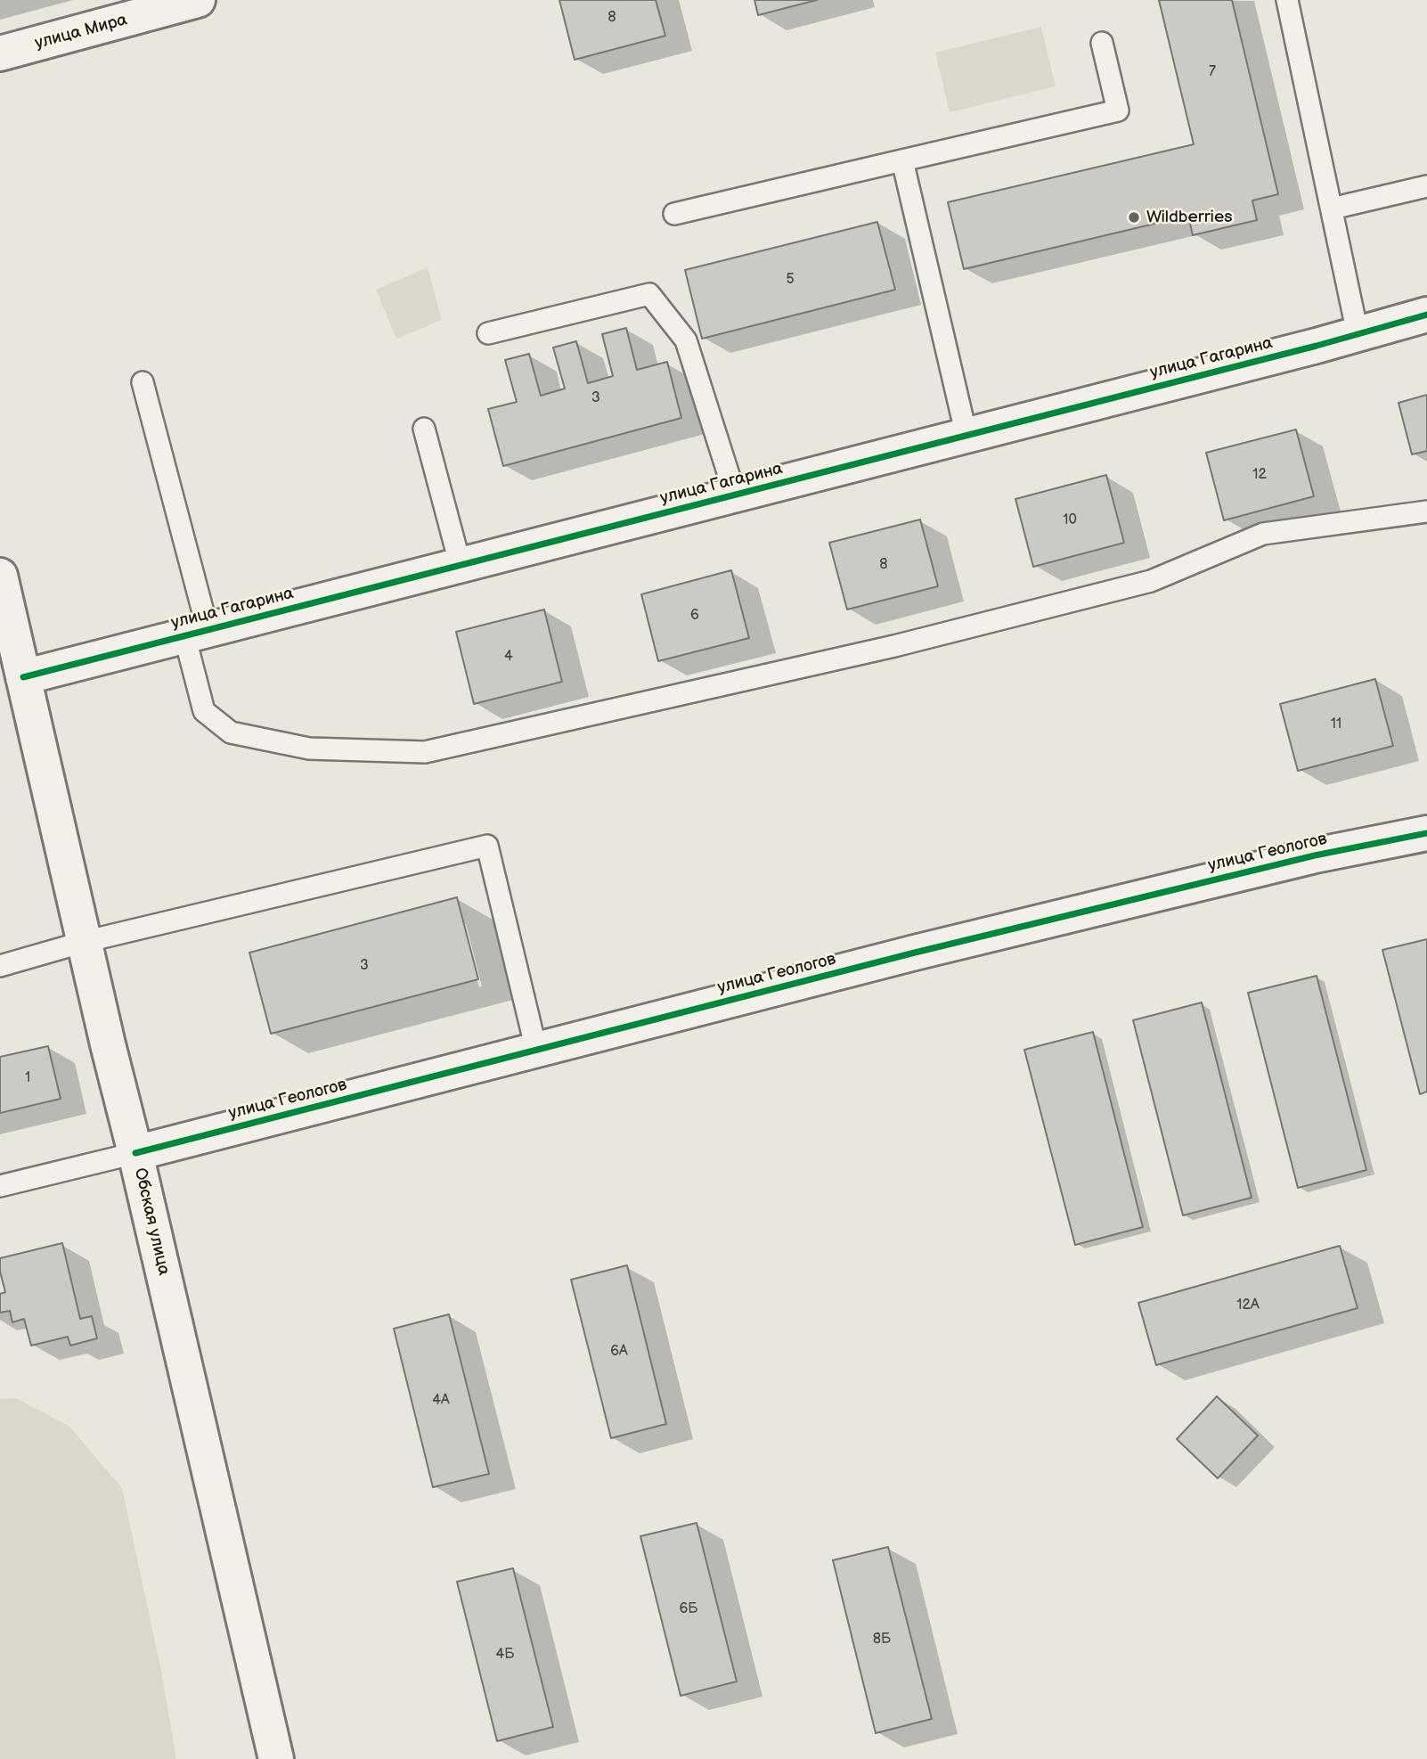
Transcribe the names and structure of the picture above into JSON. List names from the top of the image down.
{
  "streets": {
    "street": [
      "улица Мира",
      "улица Гагарина",
      "улица Геологов",
      "Обская улица"
    ]
  },
  "crossings": [
    ["улица Гагарина", "Обская улица"],
    ["улица Геологов", "Обская улица"]
  ],
  "places": ["Wildberries"],
  "house_numbers": [
    "8",
    "7",
    "5",
    "3",
    "12",
    "10",
    "8",
    "6",
    "4",
    "11",
    "3",
    "1",
    "12А",
    "6А",
    "4А",
    "6Б",
    "8Б",
    "4Б"
  ]
}
